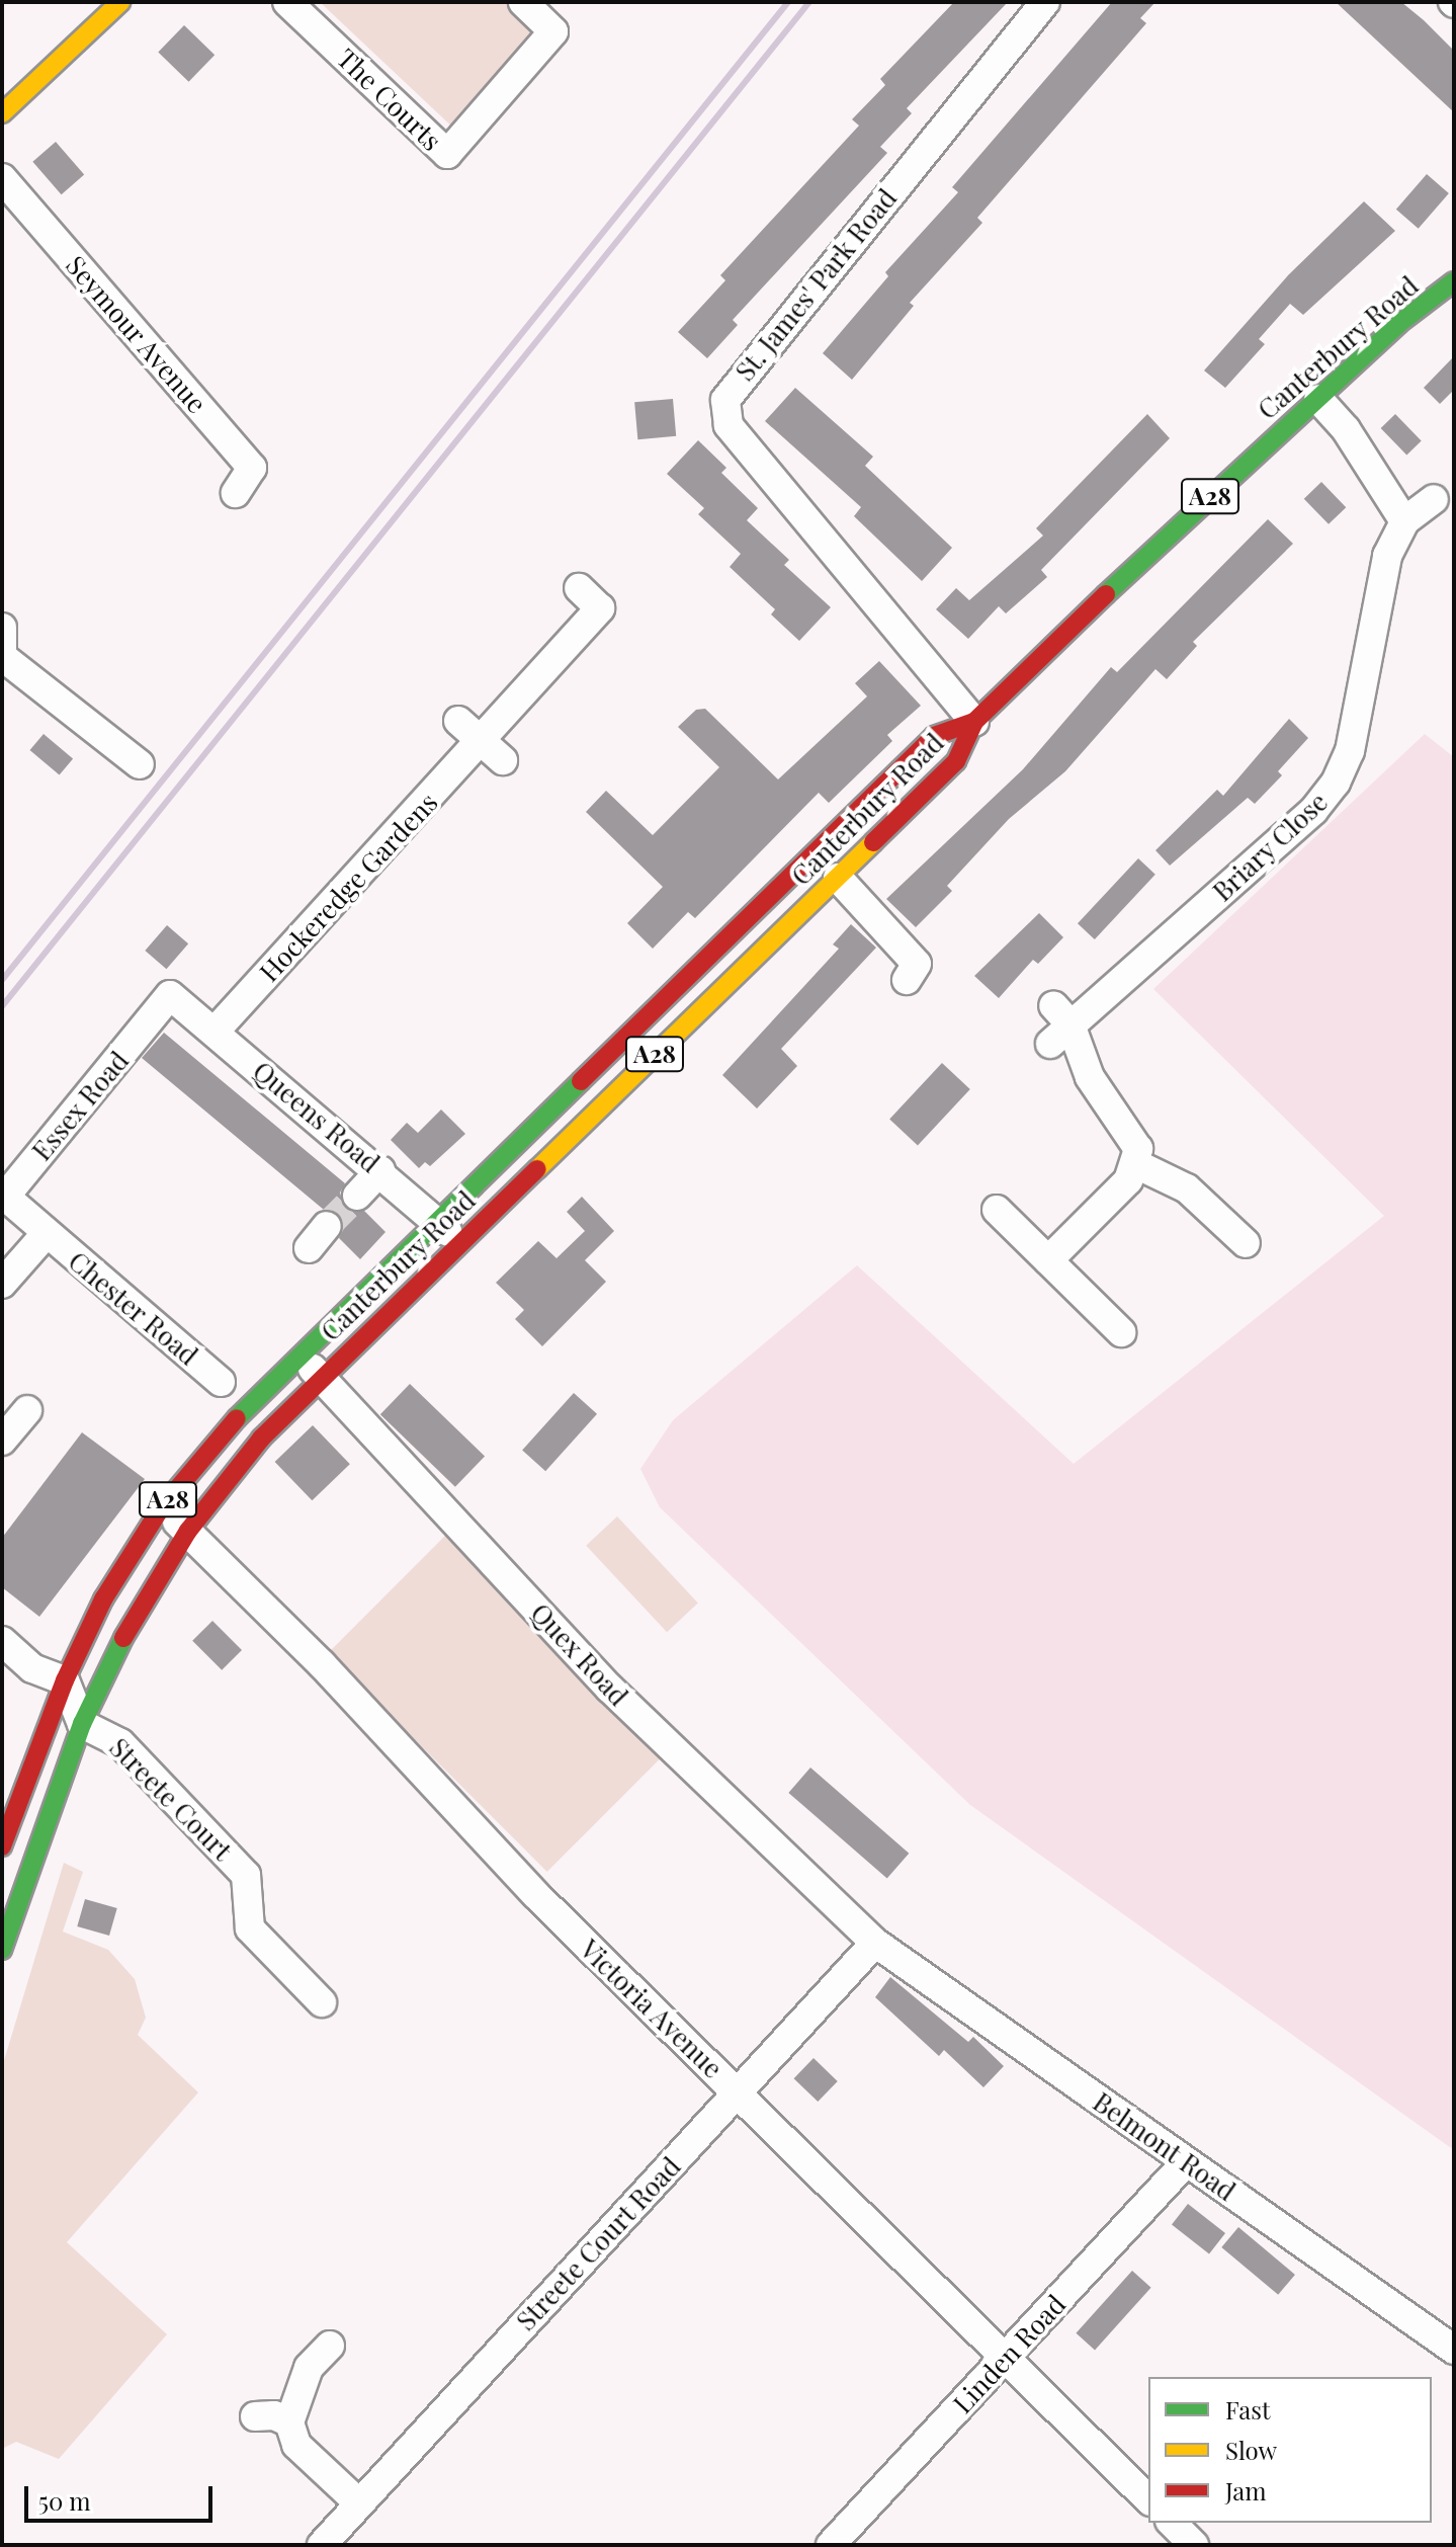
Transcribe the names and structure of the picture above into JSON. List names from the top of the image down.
{
  "streets": {
    "main road": ["Canterbury Road", "A28"],
    "street": [
      "The Courts",
      "St. James' Park Road",
      "Seymour Avenue",
      "Briary Close",
      "Hockeredge Gardens",
      "Essex Road",
      "Queens Road",
      "Chester Road",
      "Quex Road",
      "Streete Court",
      "Victoria Avenue",
      "Belmont Road",
      "Streete Court Road",
      "Linden Road"
    ]
  },
  "crossings": [
    ["St. James' Park Road", "Canterbury Road"],
    ["Canterbury Road", "Queens Road"],
    ["Canterbury Road", "Quex Road"],
    ["Canterbury Road", "Streete Court"],
    ["Canterbury Road", "Victoria Avenue"],
    ["Hockeredge Gardens", "Queens Road"],
    ["Essex Road", "Queens Road"],
    ["Essex Road", "Chester Road"],
    ["Quex Road", "Belmont Road"],
    ["Quex Road", "Streete Court Road"],
    ["Victoria Avenue", "Streete Court Road"],
    ["Victoria Avenue", "Linden Road"],
    ["Belmont Road", "Streete Court Road"],
    ["Belmont Road", "Linden Road"]
  ],
  "legend": ["Fast", "Slow", "Jam"],
  "scale_bar": "50 m"
}
